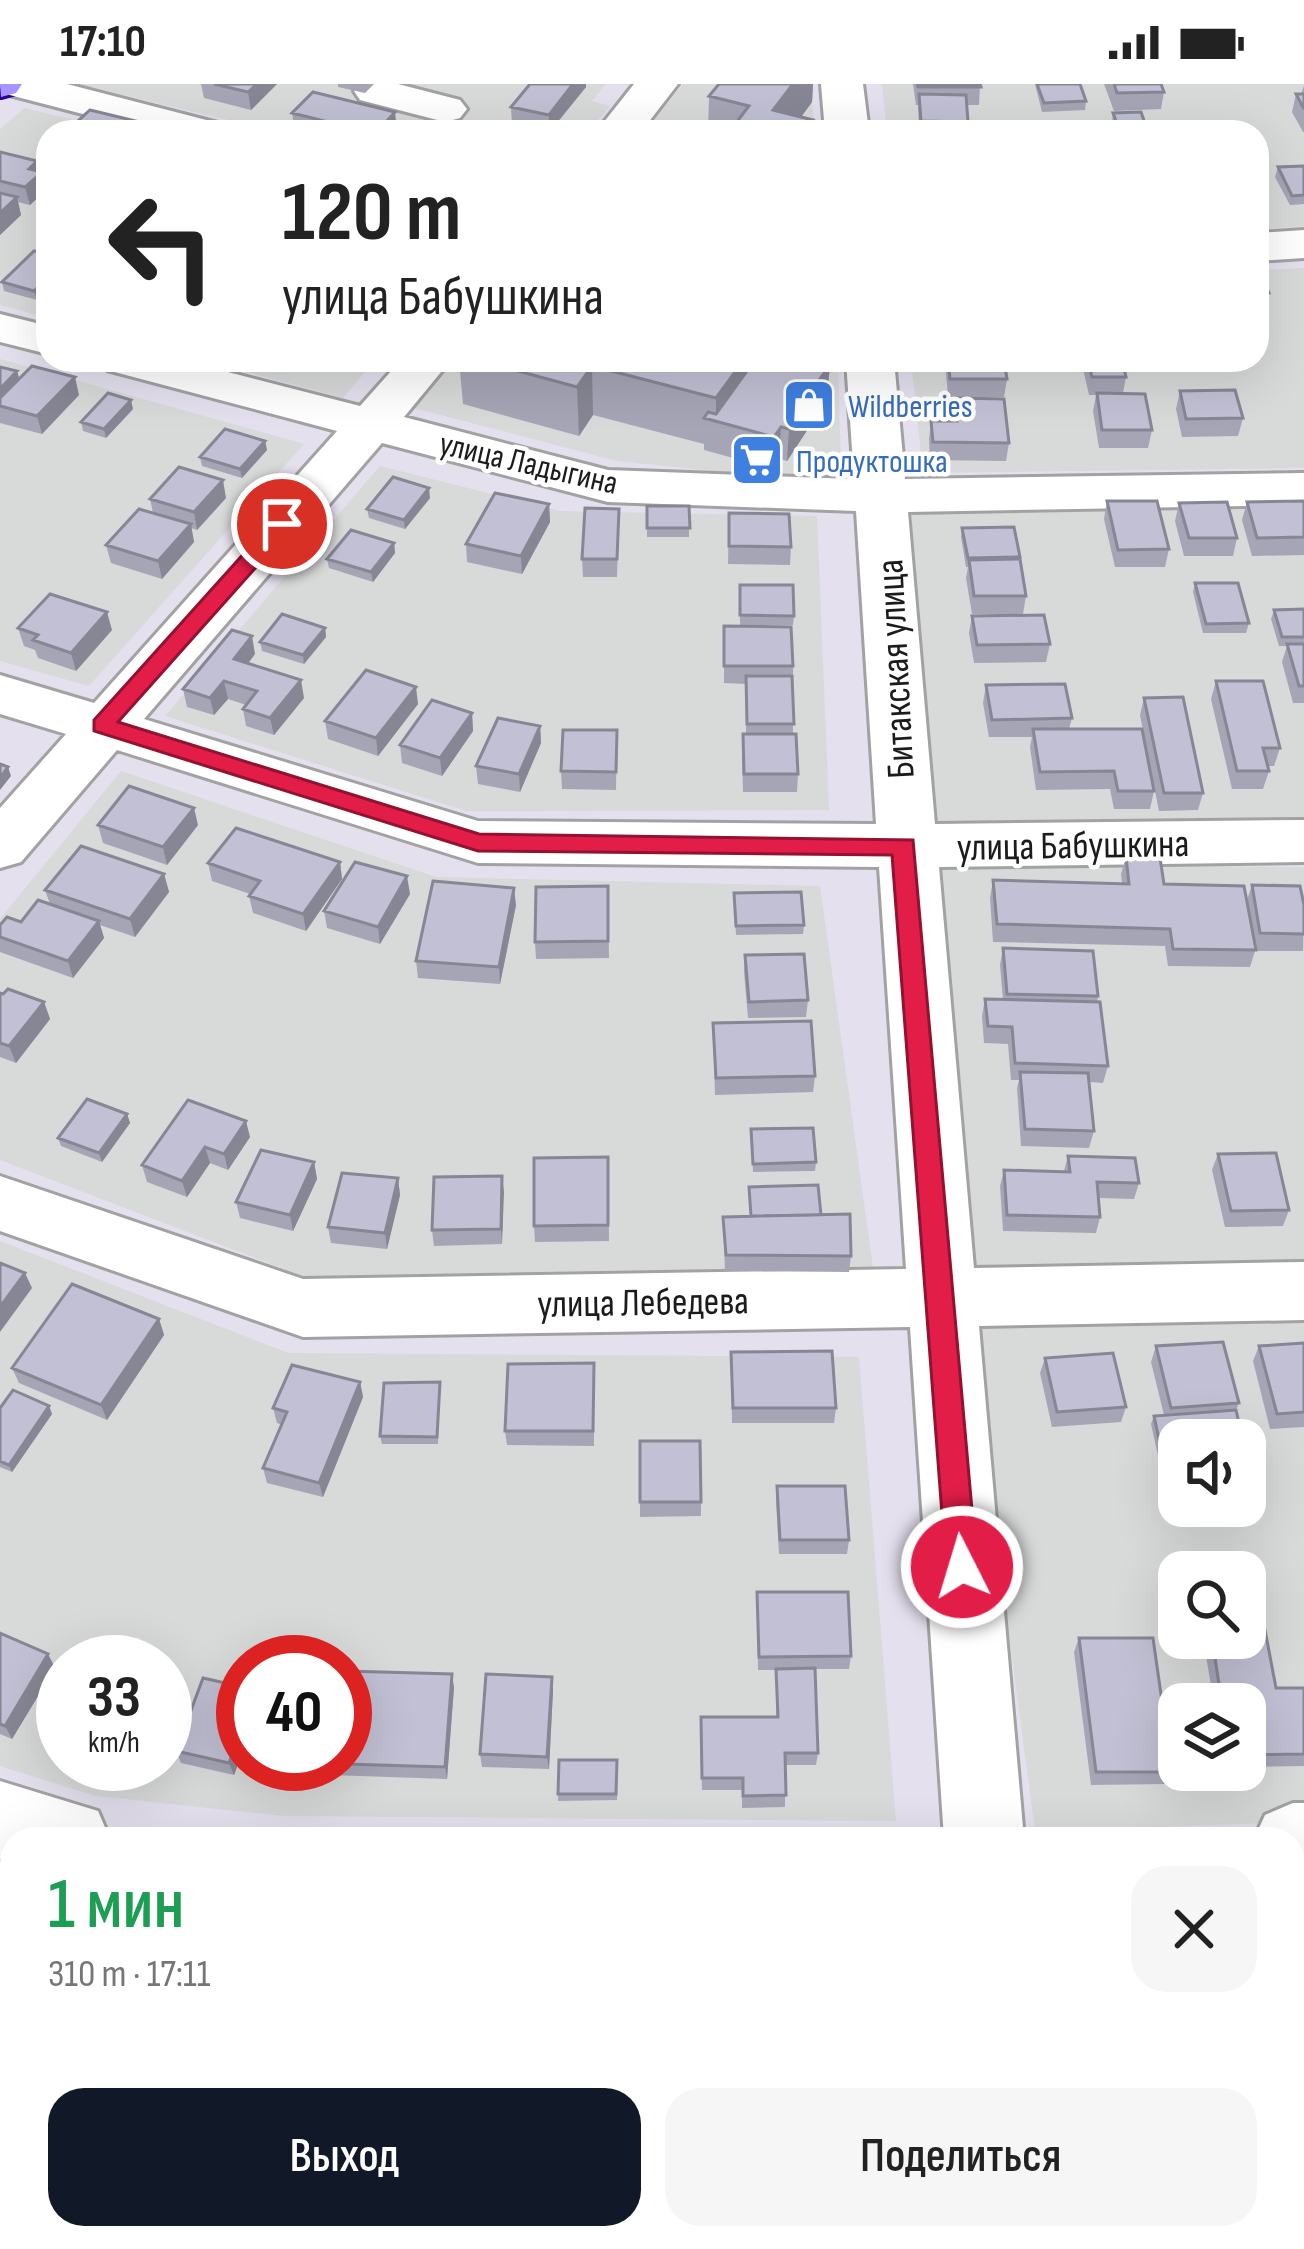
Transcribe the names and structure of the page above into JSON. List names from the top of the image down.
{
  "streets": {
    "street": [
      "улица Ладыгина",
      "Битакская улица",
      "улица Бабушкина",
      "улица Лебедева"
    ]
  },
  "crossings": [
    ["улица Ладыгина", "Битакская улица"],
    ["Битакская улица", "улица Бабушкина"],
    ["Битакская улица", "улица Лебедева"]
  ],
  "places": {
    "shop": ["Wildberries"],
    "supermarket": ["Продуктошка"]
  },
  "page": {
    "status": "17:10",
    "turn": ["120 m", "улица Бабушкина"],
    "speed": "33 km/h",
    "limit": "40",
    "heading": ["1 мин", "310 m · 17:11"],
    "buttons": ["Выход", "Поделиться"]
  }
}
